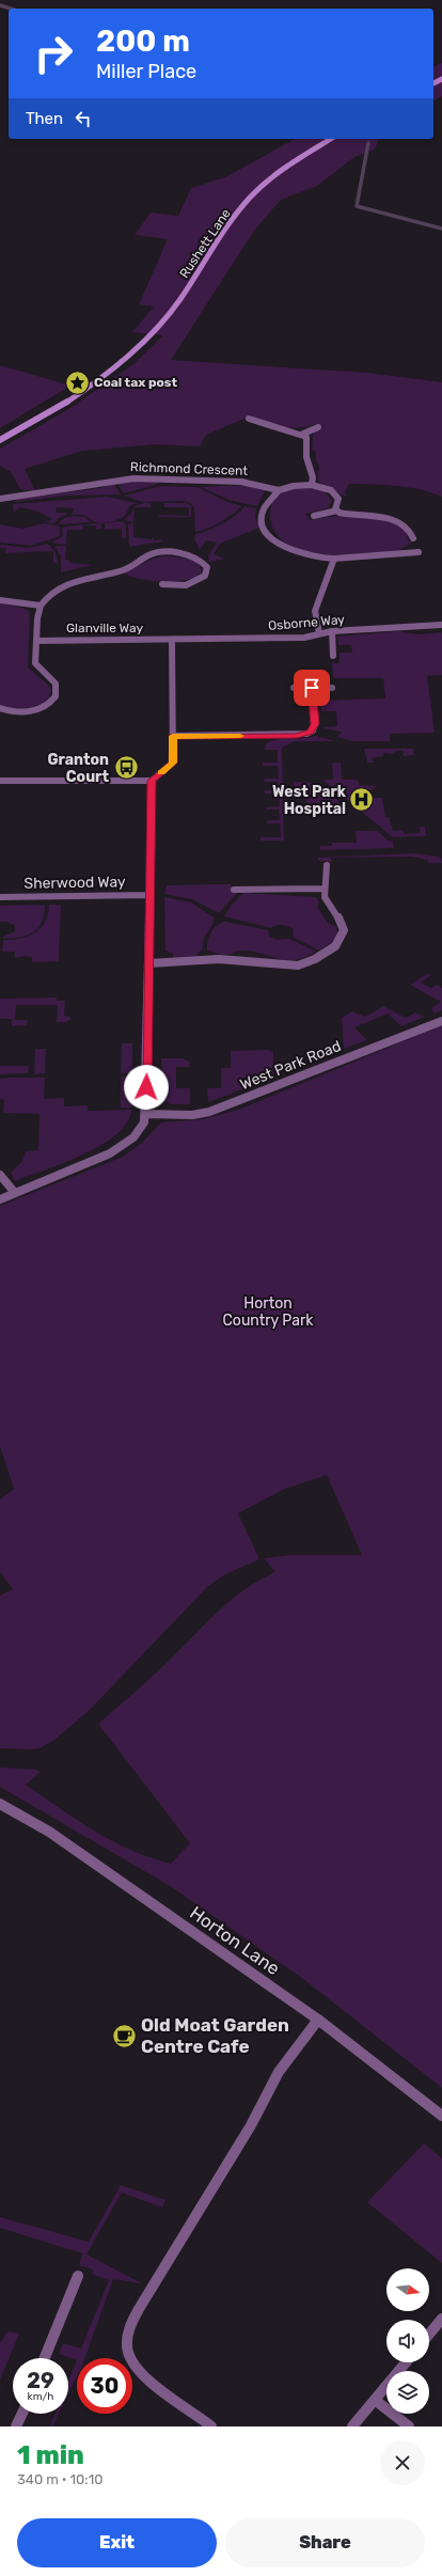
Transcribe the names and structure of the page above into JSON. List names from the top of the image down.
{
  "streets": {
    "main road": ["Rushett Lane"],
    "street": [
      "Richmond Crescent",
      "Osborne Way",
      "Glanville Way",
      "Sherwood Way",
      "West Park Road",
      "Horton Lane"
    ]
  },
  "crossings": [
    ["Osborne Way", "Glanville Way"]
  ],
  "parks": ["Horton Country Park"],
  "places": {
    "place": ["Coal tax post"],
    "bus stop": ["Granton Court"],
    "hospital": ["West Park Hospital"],
    "cafe": ["Old Moat Garden Centre Cafe"]
  },
  "north": "right",
  "page": {
    "turn": ["200 m", "Miller Place"],
    "then": "Then",
    "speed": "29 km/h",
    "limit": "30",
    "heading": ["1 min", "340 m · 10:10"],
    "buttons": ["Exit", "Share"]
  }
}
